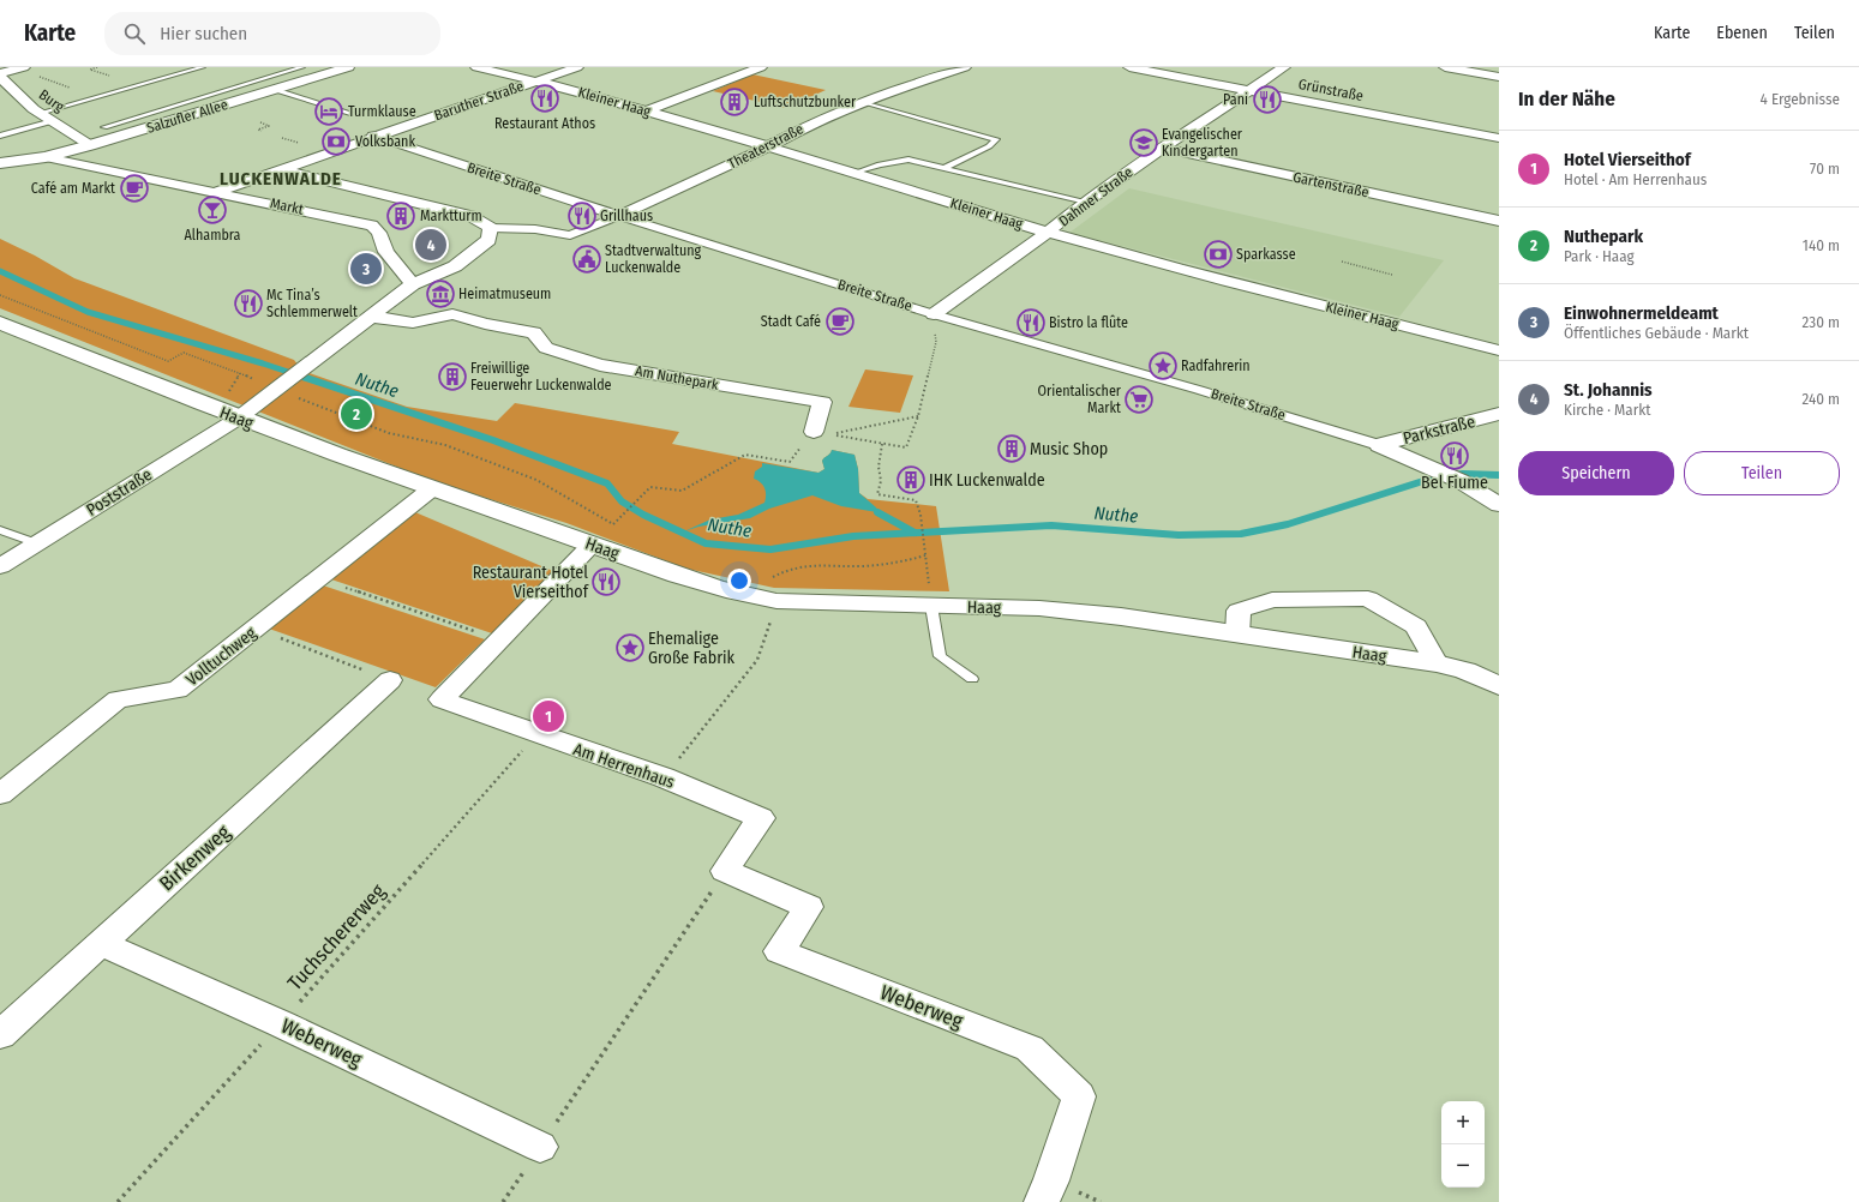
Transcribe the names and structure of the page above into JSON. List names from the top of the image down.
{
  "streets": {
    "main road": ["Salzufler Allee", "Haag"],
    "street": [
      "Grünstraße",
      "Burg",
      "Baruther Straße",
      "Kleiner Haag",
      "Theaterstraße",
      "Breite Straße",
      "Gartenstraße",
      "Dahmer Straße",
      "Markt",
      "Am Nuthepark",
      "Parkstraße",
      "Poststraße",
      "Volltuchweg",
      "Am Herrenhaus",
      "Birkenweg",
      "Weberweg"
    ],
    "path": ["Tuchschererweg"]
  },
  "crossings": [
    ["Grünstraße", "Dahmer Straße"],
    ["Burg", "Salzufler Allee"],
    ["Baruther Straße", "Kleiner Haag"],
    ["Baruther Straße", "Breite Straße"],
    ["Baruther Straße", "Markt"],
    ["Kleiner Haag", "Theaterstraße"],
    ["Kleiner Haag", "Dahmer Straße"],
    ["Salzufler Allee", "Markt"],
    ["Theaterstraße", "Breite Straße"],
    ["Breite Straße", "Dahmer Straße"],
    ["Breite Straße", "Parkstraße"],
    ["Gartenstraße", "Dahmer Straße"],
    ["Haag", "Poststraße"],
    ["Haag", "Volltuchweg"],
    ["Haag", "Am Herrenhaus"],
    ["Am Herrenhaus", "Tuchschererweg"],
    ["Am Herrenhaus", "Weberweg"],
    ["Birkenweg", "Weberweg"],
    ["Tuchschererweg", "Weberweg"]
  ],
  "districts": ["LUCKENWALDE"],
  "water": ["Nuthe"],
  "places": {
    "restaurant": [
      "Restaurant Athos",
      "Pani",
      "Grillhaus",
      "Mc Tina’s Schlemmerwelt",
      "Bistro la flûte",
      "Bel Fiume",
      "Restaurant Hotel Vierseithof"
    ],
    "building": [
      "Luftschutzbunker",
      "Marktturm",
      "Freiwillige Feuerwehr Luckenwalde",
      "Music Shop",
      "IHK Luckenwalde"
    ],
    "hotel": ["Turmklause"],
    "bank": ["Volksbank", "Sparkasse"],
    "school or university": ["Evangelischer Kindergarten"],
    "cafe": ["Café am Markt", "Stadt Café"],
    "bar": ["Alhambra"],
    "public building": ["Stadtverwaltung Luckenwalde"],
    "museum": ["Heimatmuseum"],
    "place": ["Radfahrerin", "Ehemalige Große Fabrik"],
    "supermarket": ["Orientalischer Markt"]
  },
  "page": {
    "header": "Karte",
    "search": "Hier suchen",
    "nav": ["Karte", "Ebenen", "Teilen"],
    "heading": ["In der Nähe", "4 Ergebnisse"],
    "list": [
      {
        "mark": "1",
        "name": "Hotel Vierseithof",
        "note": "Hotel · Am Herrenhaus",
        "value": "70 m"
      },
      {
        "mark": "2",
        "name": "Nuthepark",
        "note": "Park · Haag",
        "value": "140 m"
      },
      {
        "mark": "3",
        "name": "Einwohnermeldeamt",
        "note": "Öffentliches Gebäude · Markt",
        "value": "230 m"
      },
      {
        "mark": "4",
        "name": "St. Johannis",
        "note": "Kirche · Markt",
        "value": "240 m"
      }
    ],
    "pins": [
      "4",
      "3",
      "2",
      "1"
    ],
    "buttons": ["Speichern", "Teilen"],
    "map_buttons": ["+", "−"]
  }
}
